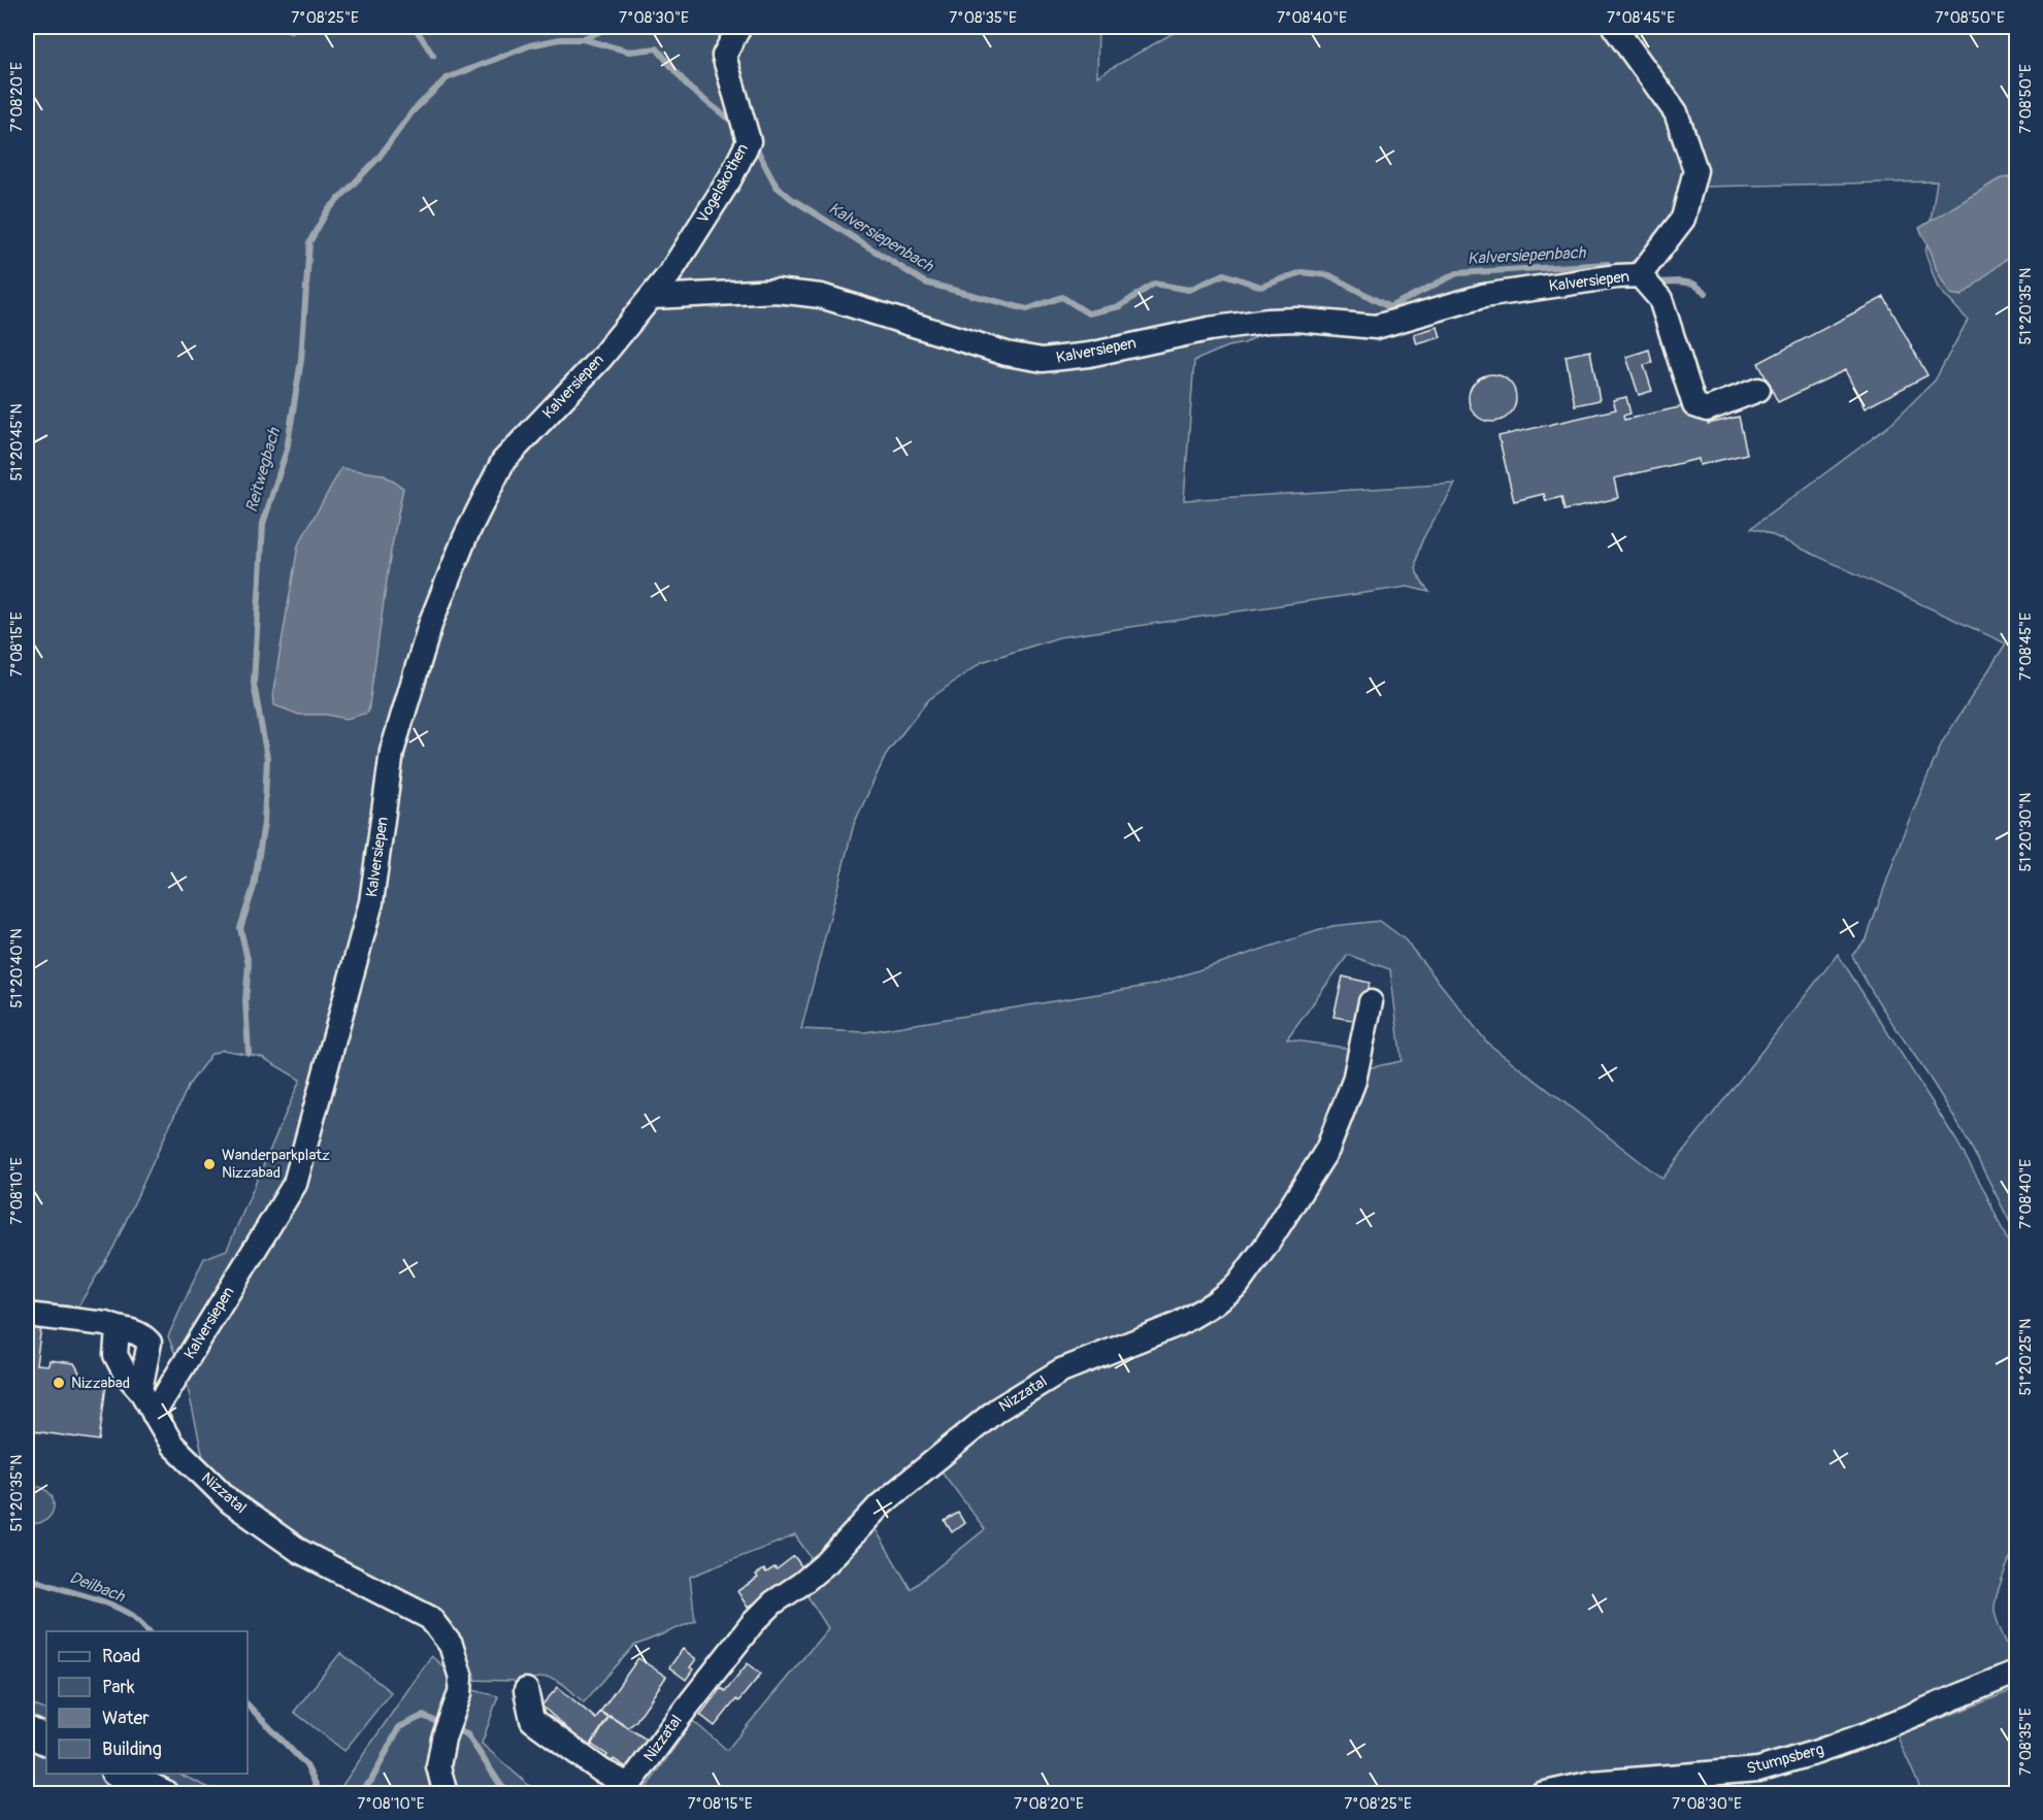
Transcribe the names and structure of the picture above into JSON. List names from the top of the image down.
{
  "streets": {
    "street": [
      "Vogelskothen",
      "Kalversiepen",
      "Nizzatal",
      "Stumpsberg"
    ]
  },
  "crossings": [
    ["Vogelskothen", "Kalversiepen"],
    ["Kalversiepen", "Nizzatal"]
  ],
  "water": ["Kalversiepenbach", "Reitwegbach", "Deilbach"],
  "places": ["Wanderparkplatz Nizzabad", "Nizzabad"],
  "legend": [
    "Road",
    "Park",
    "Water",
    "Building"
  ],
  "coordinates": [
    "7°08'25\"E",
    "7°08'30\"E",
    "7°08'35\"E",
    "7°08'40\"E",
    "7°08'45\"E",
    "7°08'50\"E",
    "7°08'20\"E",
    "51°20'35\"N",
    "51°20'45\"N",
    "7°08'15\"E",
    "51°20'30\"N",
    "51°20'40\"N",
    "7°08'10\"E",
    "51°20'25\"N"
  ]
}
